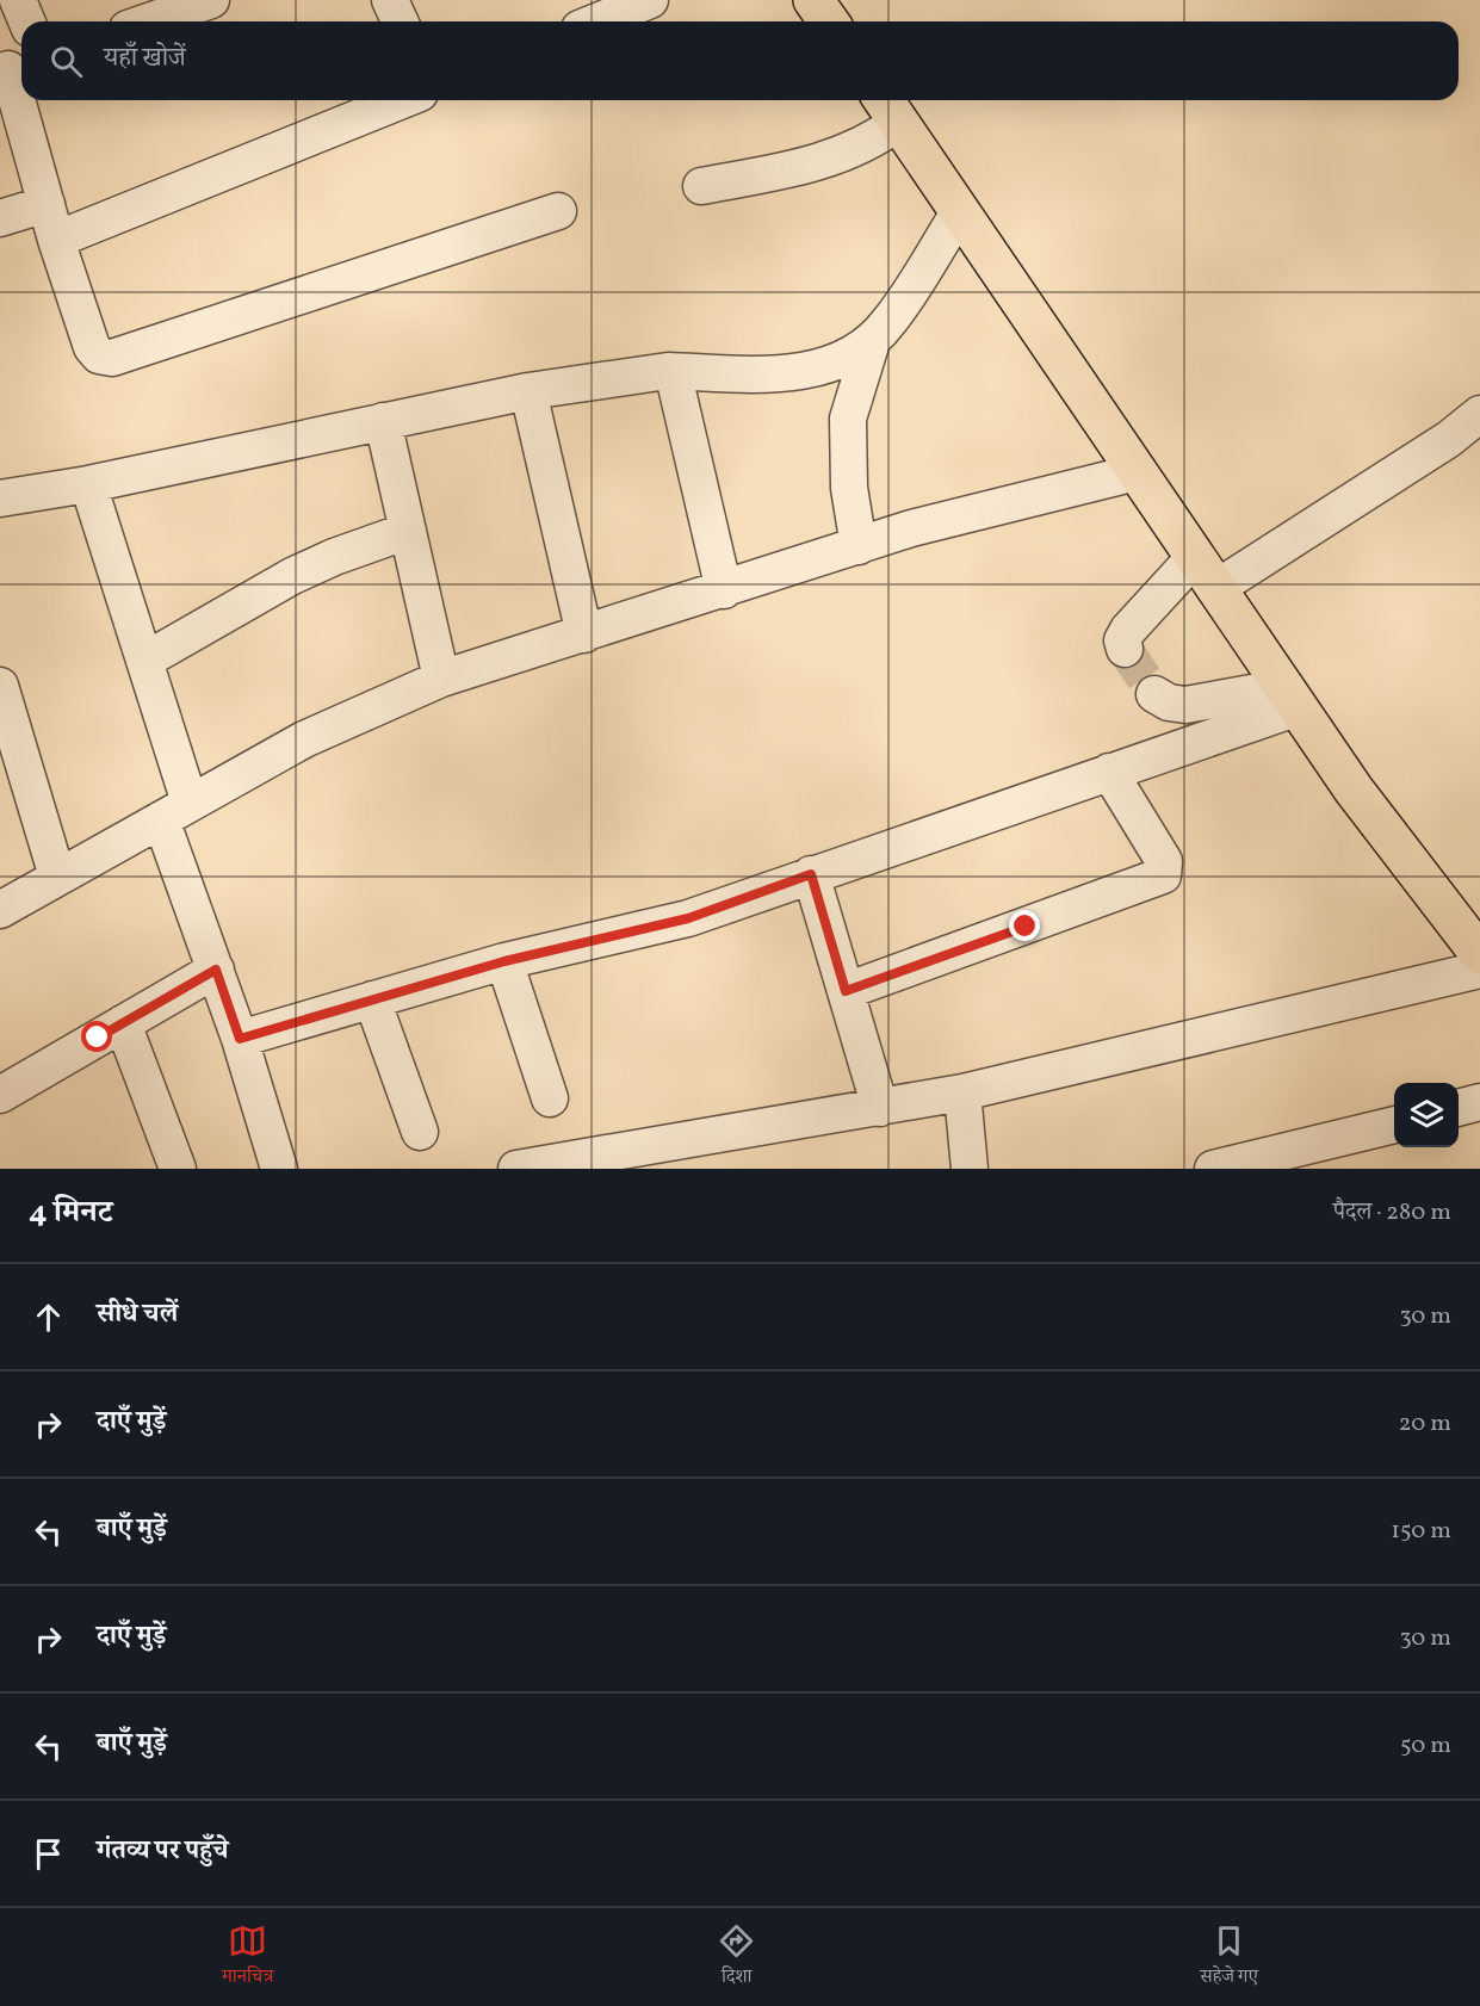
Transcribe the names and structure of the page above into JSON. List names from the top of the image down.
{
  "page": {
    "search": "यहाँ खोजें",
    "heading": ["4 मिनट", "पैदल · 280 m"],
    "list": [
      ["सीधे चलें", "30 m"],
      ["दाएँ मुड़ें", "20 m"],
      ["बाएँ मुड़ें", "150 m"],
      ["दाएँ मुड़ें", "30 m"],
      ["बाएँ मुड़ें", "50 m"],
      "गंतव्य पर पहुँचे"
    ],
    "nav": ["मानचित्र", "दिशा", "सहेजे गए"]
  }
}
